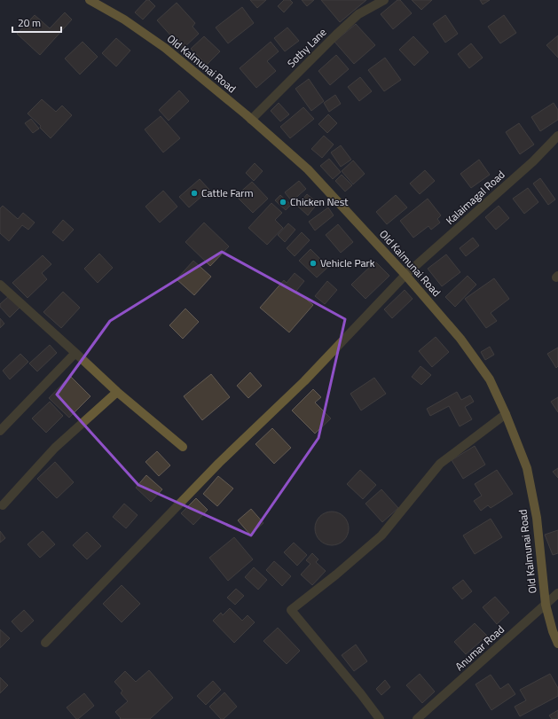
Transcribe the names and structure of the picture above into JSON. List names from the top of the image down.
{
  "streets": {
    "main road": ["Old Kalmunai Road"],
    "street": ["Sothy Lane", "Kalaimagal Road", "Anumar Road"]
  },
  "crossings": [
    ["Sothy Lane", "Old Kalmunai Road"],
    ["Old Kalmunai Road", "Kalaimagal Road"],
    ["Old Kalmunai Road", "Anumar Road"]
  ],
  "places": ["Cattle Farm", "Chicken Nest", "Vehicle Park"],
  "scale_bar": "20 m"
}
